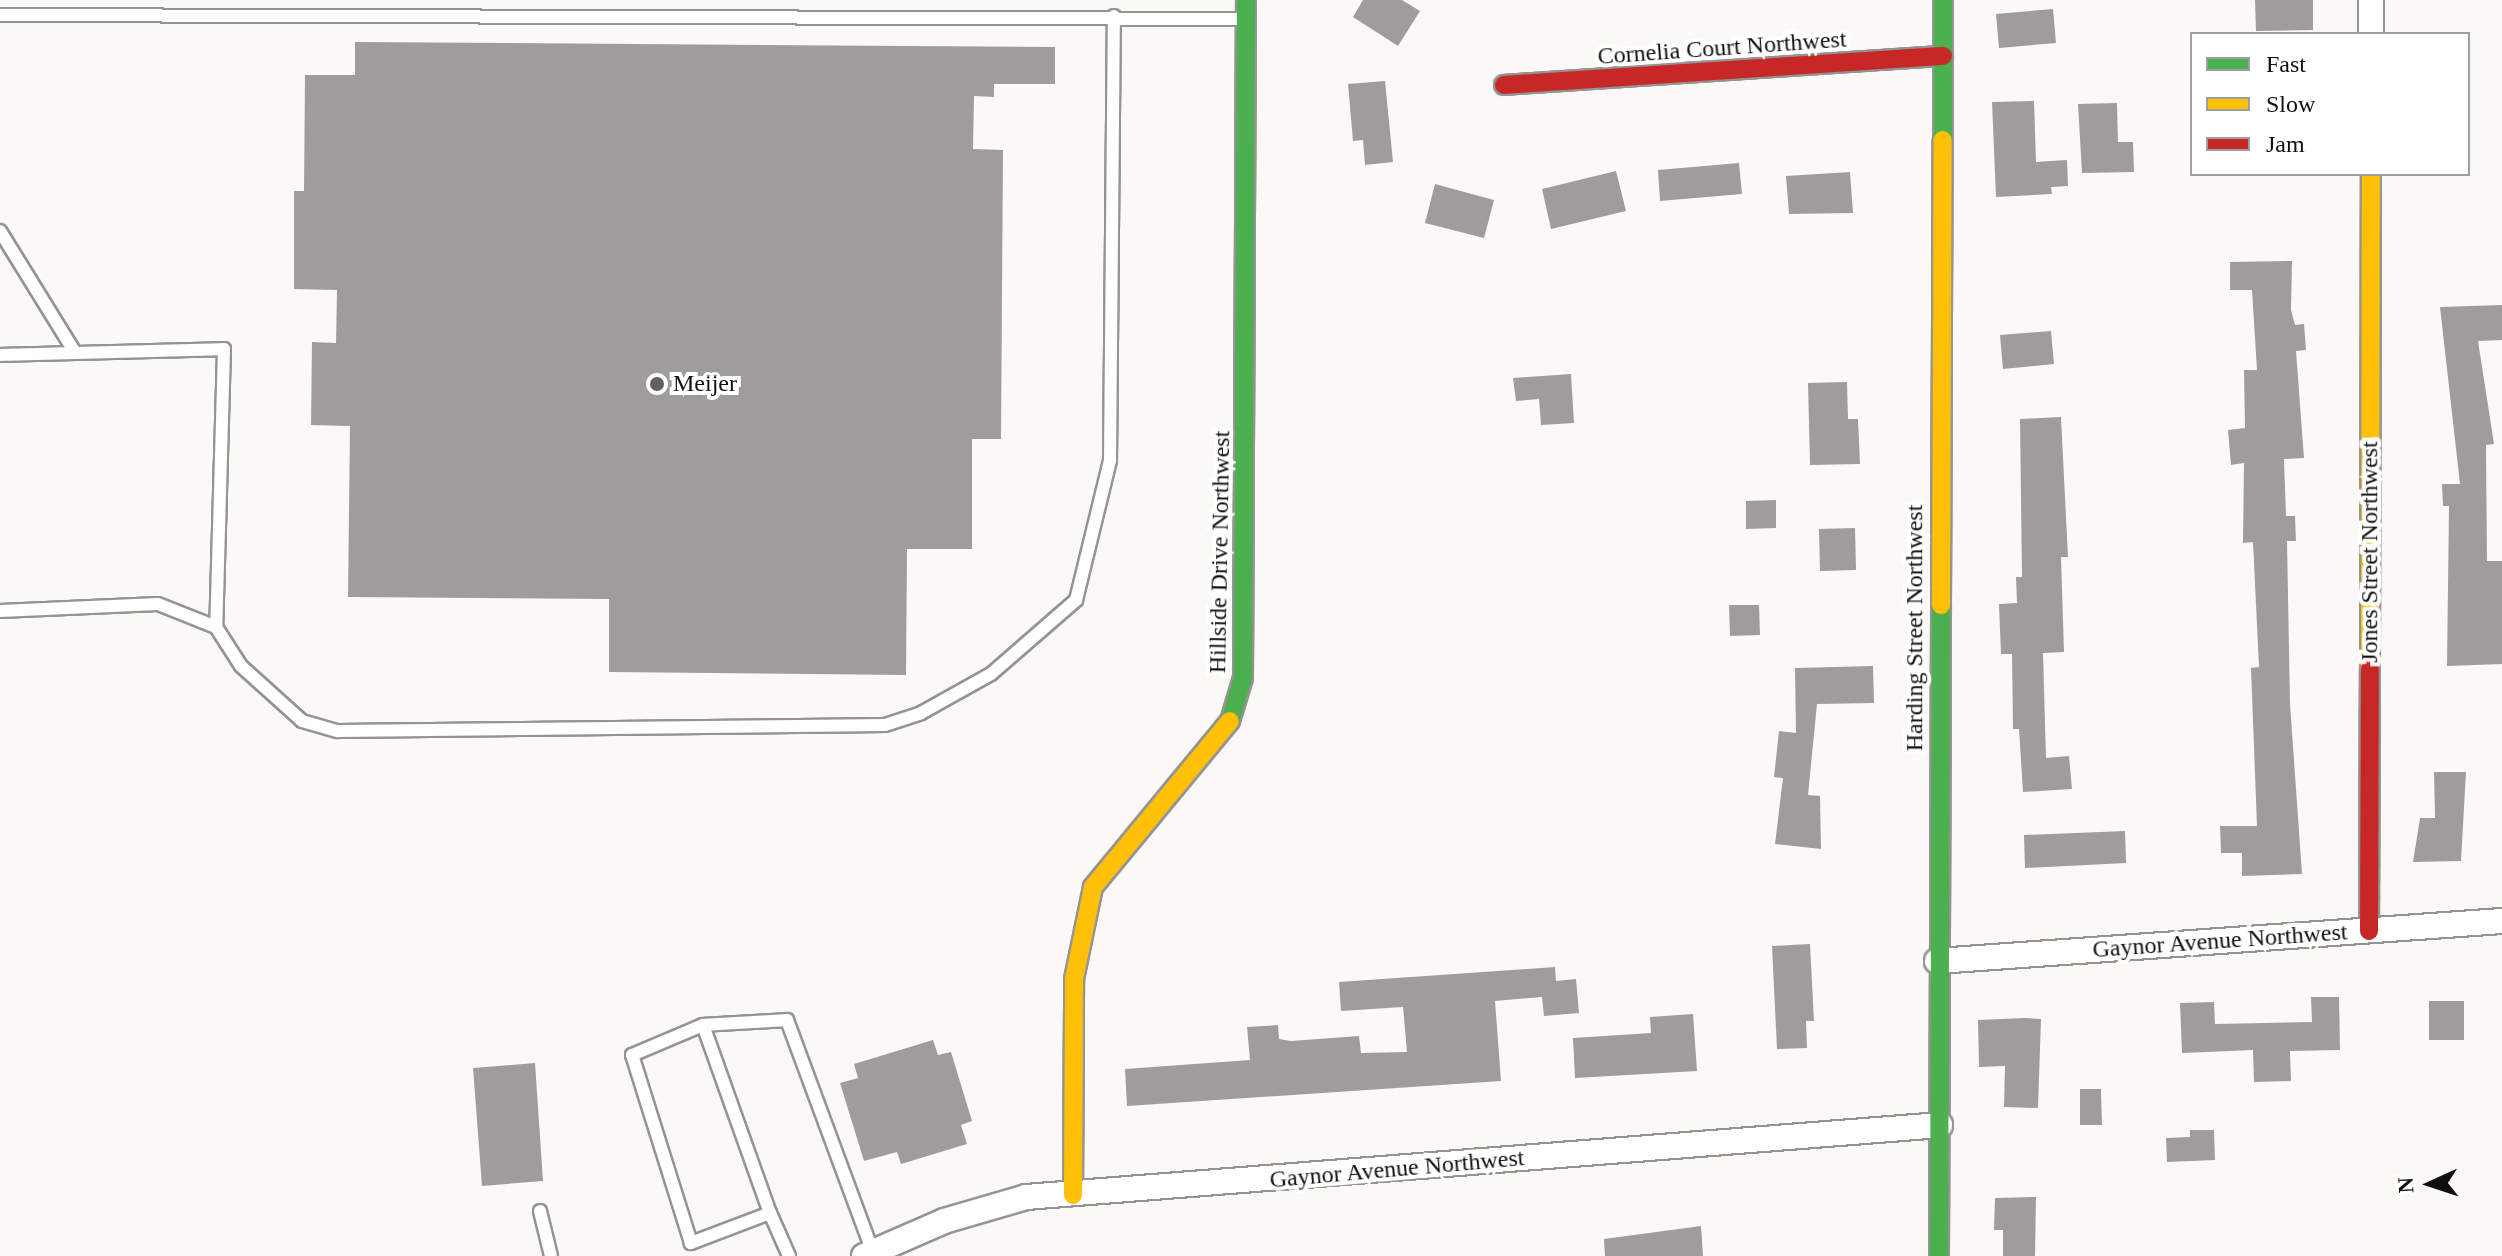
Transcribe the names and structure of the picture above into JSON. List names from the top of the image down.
{
  "streets": {
    "street": [
      "Cornelia Court Northwest",
      "Hillside Drive Northwest",
      "Jones Street Northwest",
      "Harding Street Northwest",
      "Gaynor Avenue Northwest"
    ]
  },
  "crossings": [
    ["Cornelia Court Northwest", "Harding Street Northwest"],
    ["Hillside Drive Northwest", "Gaynor Avenue Northwest"],
    ["Jones Street Northwest", "Gaynor Avenue Northwest"],
    ["Harding Street Northwest", "Gaynor Avenue Northwest"]
  ],
  "places": ["Meijer"],
  "legend": ["Fast", "Slow", "Jam"],
  "north": "left"
}
